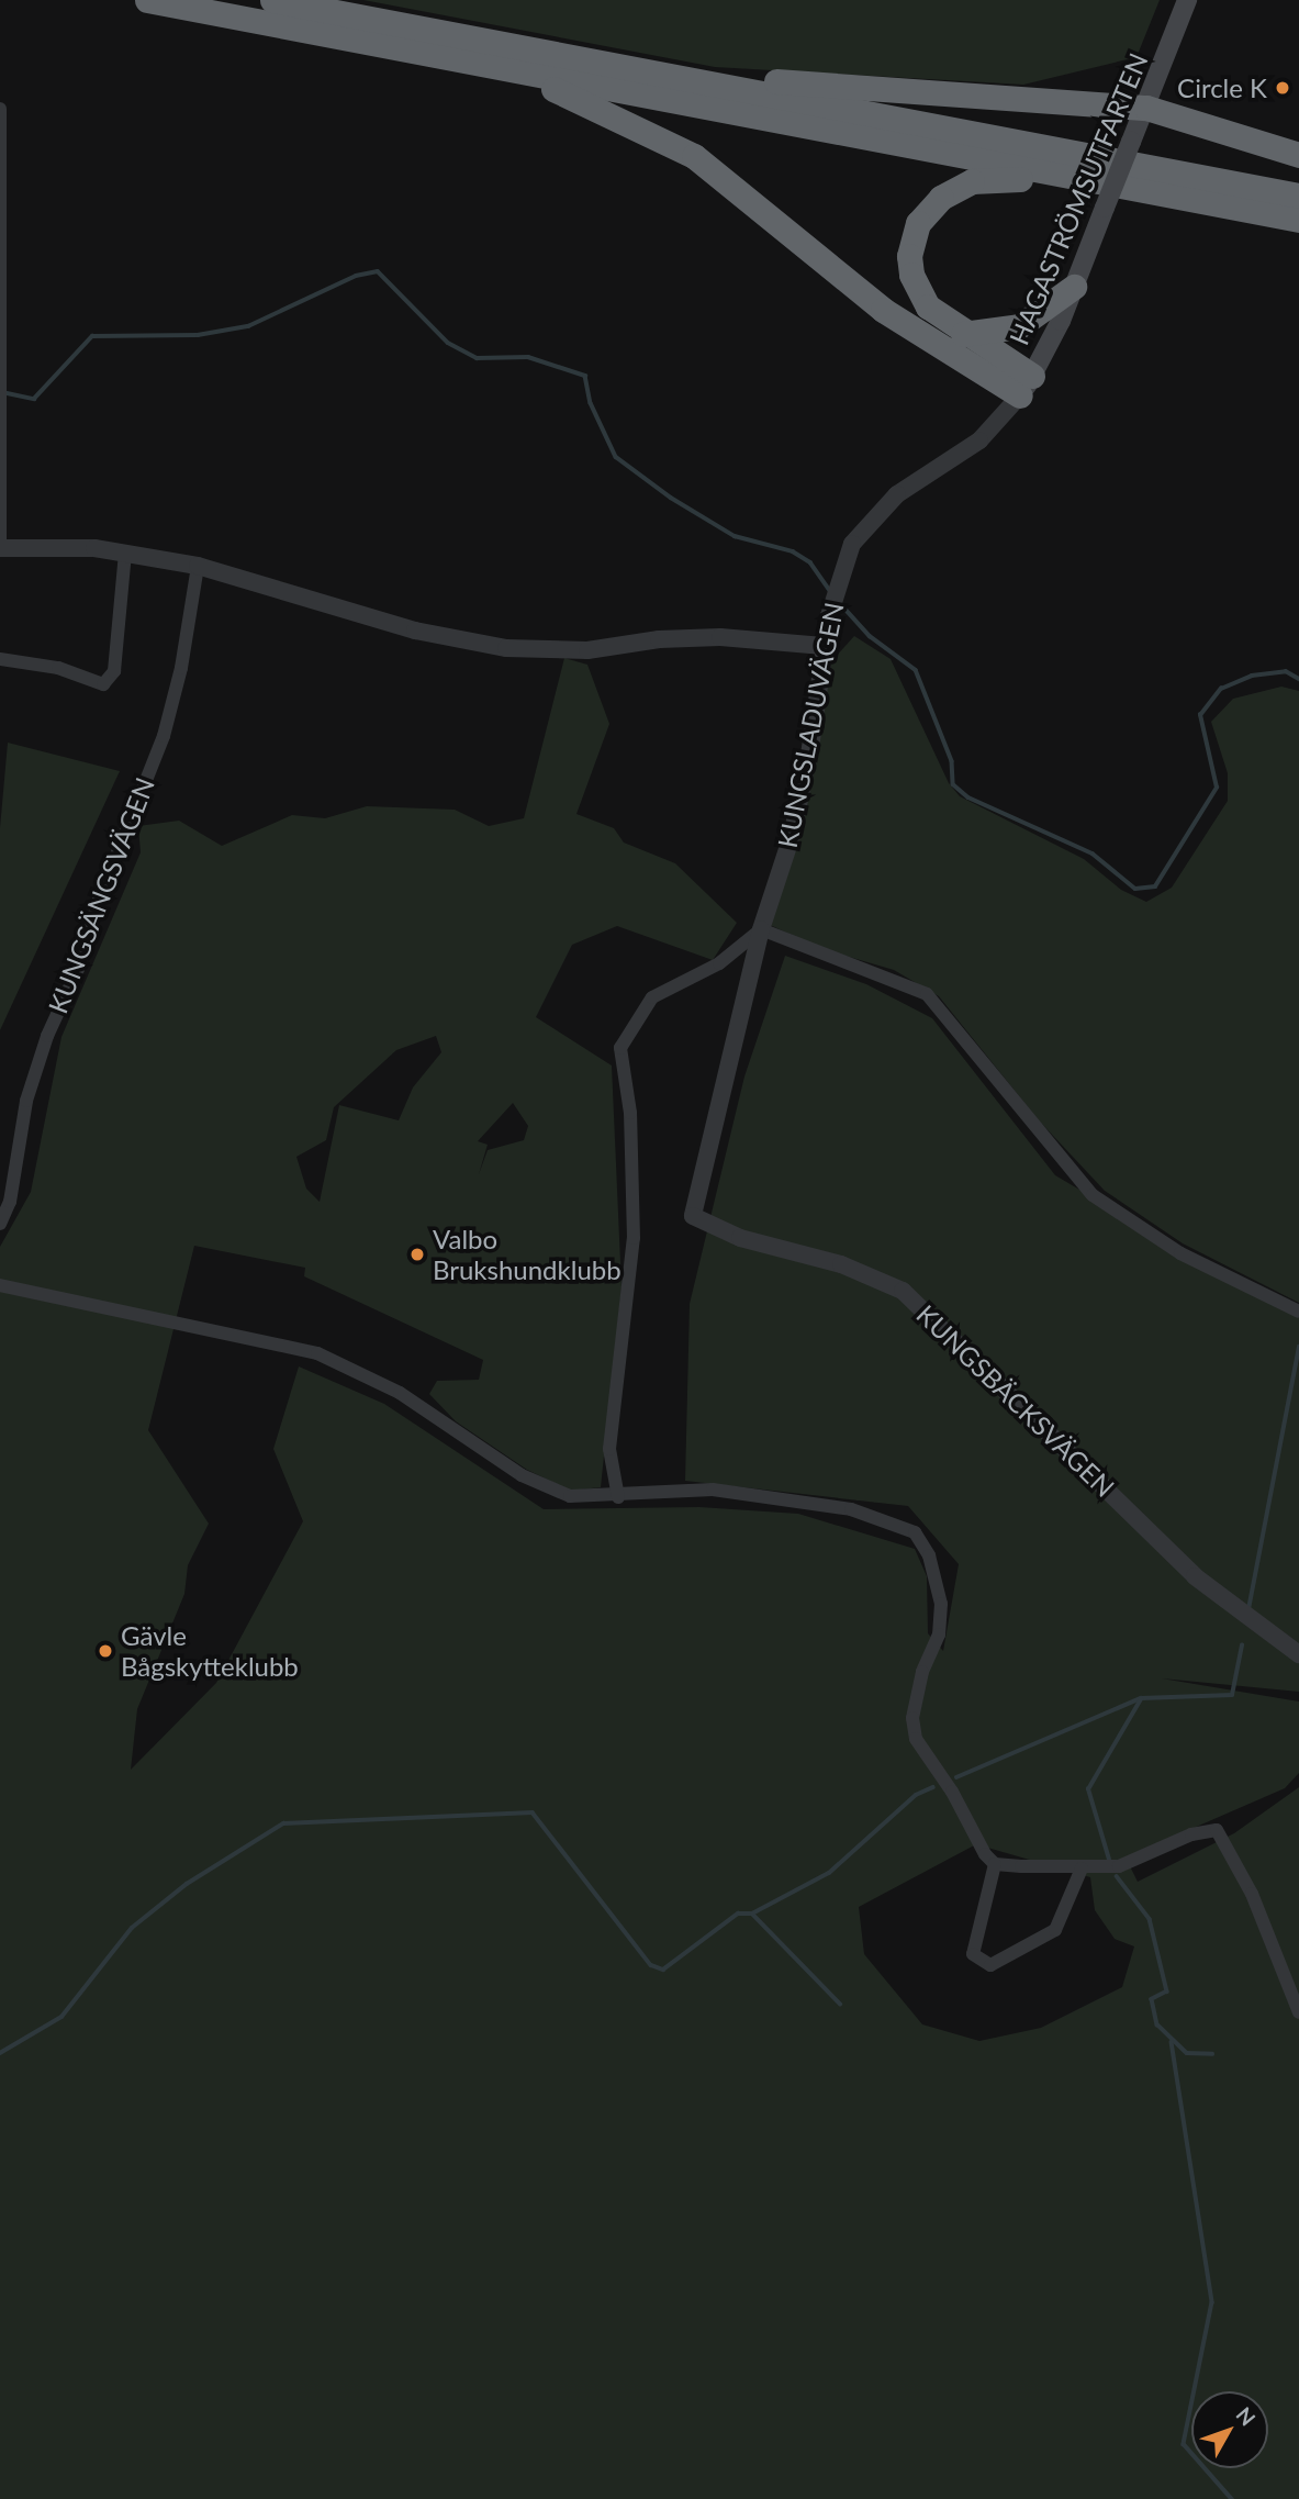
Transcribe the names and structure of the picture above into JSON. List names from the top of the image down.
{
  "streets": {
    "main road": ["HAGASTRÖMSUTFARTEN"],
    "street": ["KUNGSLADUVÄGEN", "KUNGSÄNGSVÄGEN", "KUNGSBÄCKSVÄGEN"]
  },
  "crossings": [
    ["HAGASTRÖMSUTFARTEN", "KUNGSLADUVÄGEN"],
    ["KUNGSLADUVÄGEN", "KUNGSBÄCKSVÄGEN"]
  ],
  "places": ["Circle K", "Valbo Brukshundklubb", "Gävle Bågskytteklubb"],
  "north": "top right"
}
